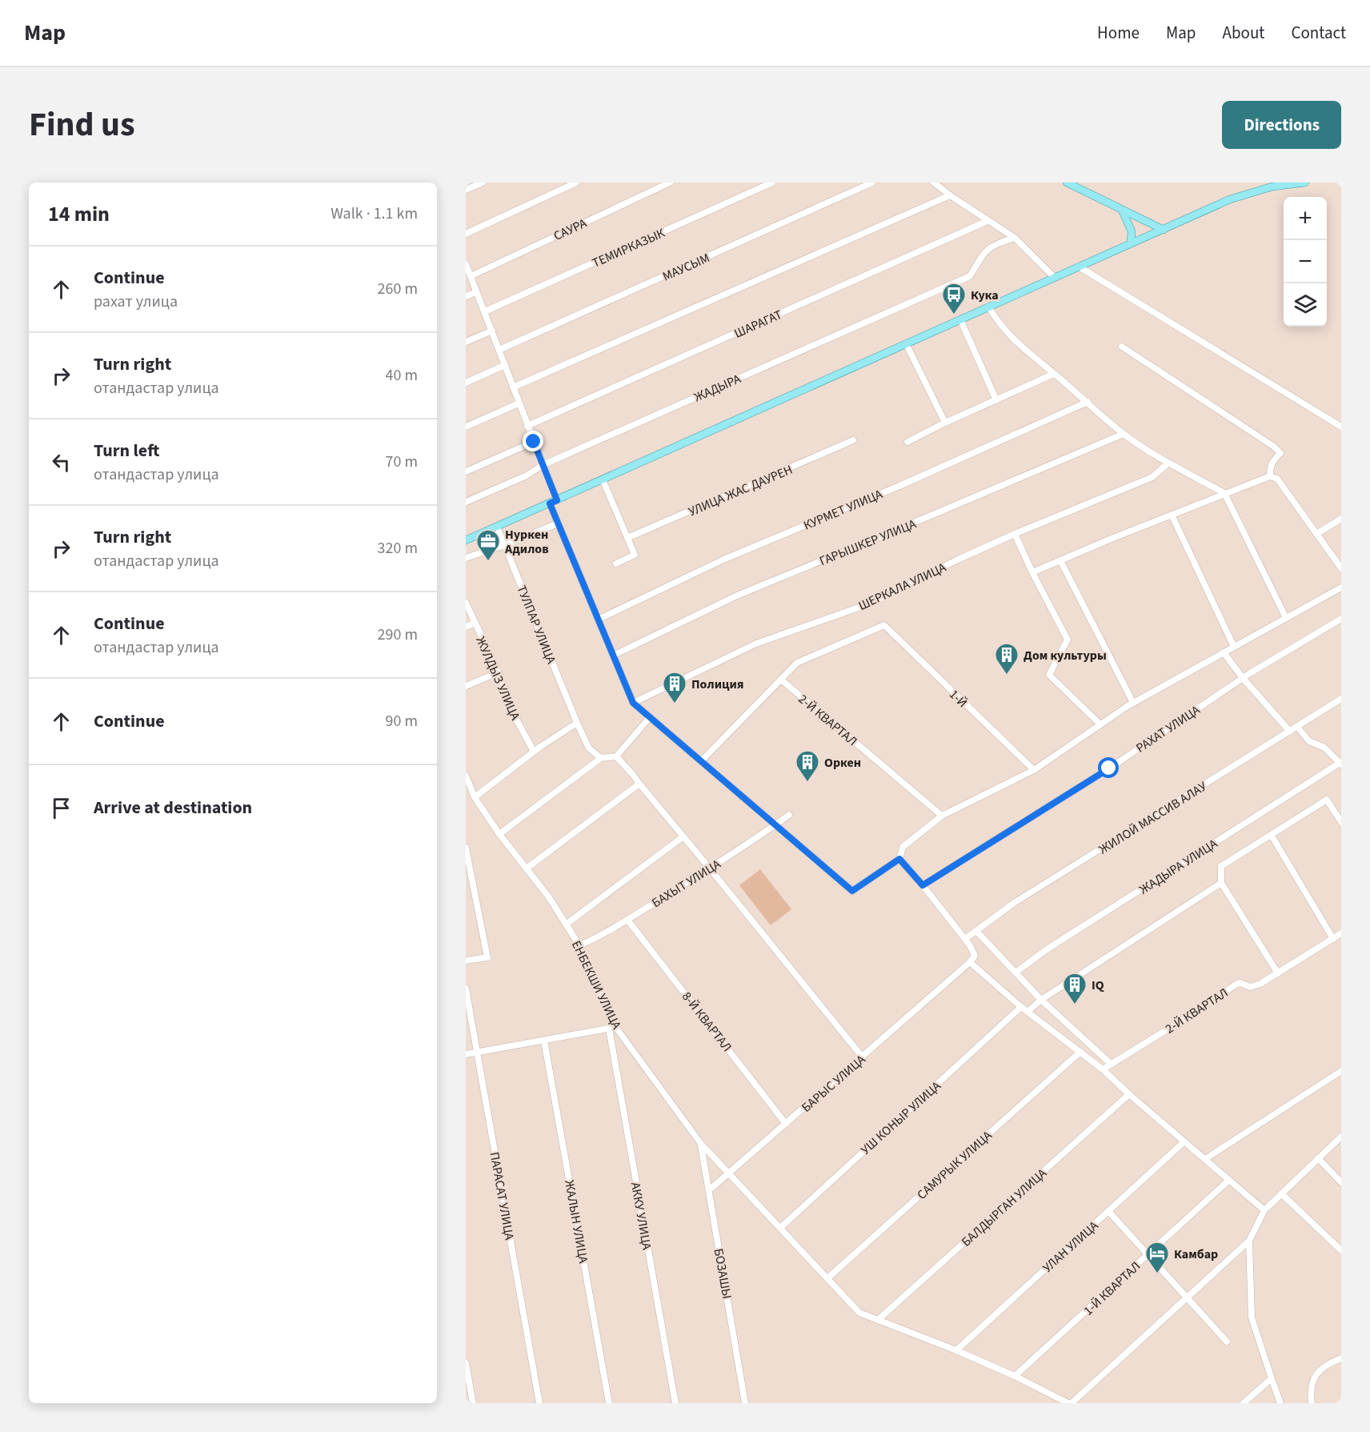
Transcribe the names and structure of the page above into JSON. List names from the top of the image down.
{
  "streets": {
    "street": [
      "САУРА",
      "ТЕМИРКАЗЫК",
      "МАУСЫМ",
      "ШАРАГАТ",
      "ЖАДЫРА",
      "УЛИЦА ЖАС ДАУРЕН",
      "КУРМЕТ УЛИЦА",
      "ГАРЫШКЕР УЛИЦА",
      "ШЕРКАЛА УЛИЦА",
      "ТУЛПАР УЛИЦА",
      "ЖУЛДЫЗ УЛИЦА",
      "1-Й",
      "2-Й КВАРТАЛ",
      "РАХАТ УЛИЦА",
      "ЖИЛОЙ МАССИВ АЛАУ",
      "ЖАДЫРА УЛИЦА",
      "БАХЫТ УЛИЦА",
      "ЕНБЕКШИ УЛИЦА",
      "8-Й КВАРТАЛ",
      "БАРЫС УЛИЦА",
      "УШ КОНЫР УЛИЦА",
      "САМУРЫК УЛИЦА",
      "ПАРАСАТ УЛИЦА",
      "БАЛДЫРГАН УЛИЦА",
      "АККУ УЛИЦА",
      "ЖАЛЫН УЛИЦА",
      "УЛАН УЛИЦА",
      "БОЗАШЫ",
      "1-Й КВАРТАЛ"
    ]
  },
  "crossings": [
    ["1-Й", "2-Й КВАРТАЛ"],
    ["БАХЫТ УЛИЦА", "ЕНБЕКШИ УЛИЦА"],
    ["БАХЫТ УЛИЦА", "8-Й КВАРТАЛ"],
    ["ЕНБЕКШИ УЛИЦА", "БАРЫС УЛИЦА"],
    ["ЕНБЕКШИ УЛИЦА", "УШ КОНЫР УЛИЦА"],
    ["ЕНБЕКШИ УЛИЦА", "САМУРЫК УЛИЦА"],
    ["ЕНБЕКШИ УЛИЦА", "БАЛДЫРГАН УЛИЦА"],
    ["ЕНБЕКШИ УЛИЦА", "АККУ УЛИЦА"],
    ["ЕНБЕКШИ УЛИЦА", "УЛАН УЛИЦА"],
    ["ЕНБЕКШИ УЛИЦА", "БОЗАШЫ"],
    ["ЕНБЕКШИ УЛИЦА", "1-Й КВАРТАЛ"],
    ["8-Й КВАРТАЛ", "БАРЫС УЛИЦА"],
    ["БАРЫС УЛИЦА", "БОЗАШЫ"]
  ],
  "places": {
    "bus stop": ["Кука"],
    "office": ["Нуркен Адилов"],
    "building": [
      "Дом культуры",
      "Полиция",
      "Оркен",
      "IQ"
    ],
    "hotel": ["Камбар"]
  },
  "page": {
    "header": "Map",
    "nav": [
      "Home",
      "Map",
      "About",
      "Contact"
    ],
    "title": "Find us",
    "buttons": "Directions",
    "heading": ["14 min", "Walk · 1.1 km"],
    "map_buttons": ["+", "−"],
    "list": [
      ["Continue", "рахат улица", "260 m"],
      ["Turn right", "отандастар улица", "40 m"],
      ["Turn left", "отандастар улица", "70 m"],
      ["Turn right", "отандастар улица", "320 m"],
      ["Continue", "отандастар улица", "290 m"],
      ["Continue", "90 m"],
      "Arrive at destination"
    ]
  }
}
